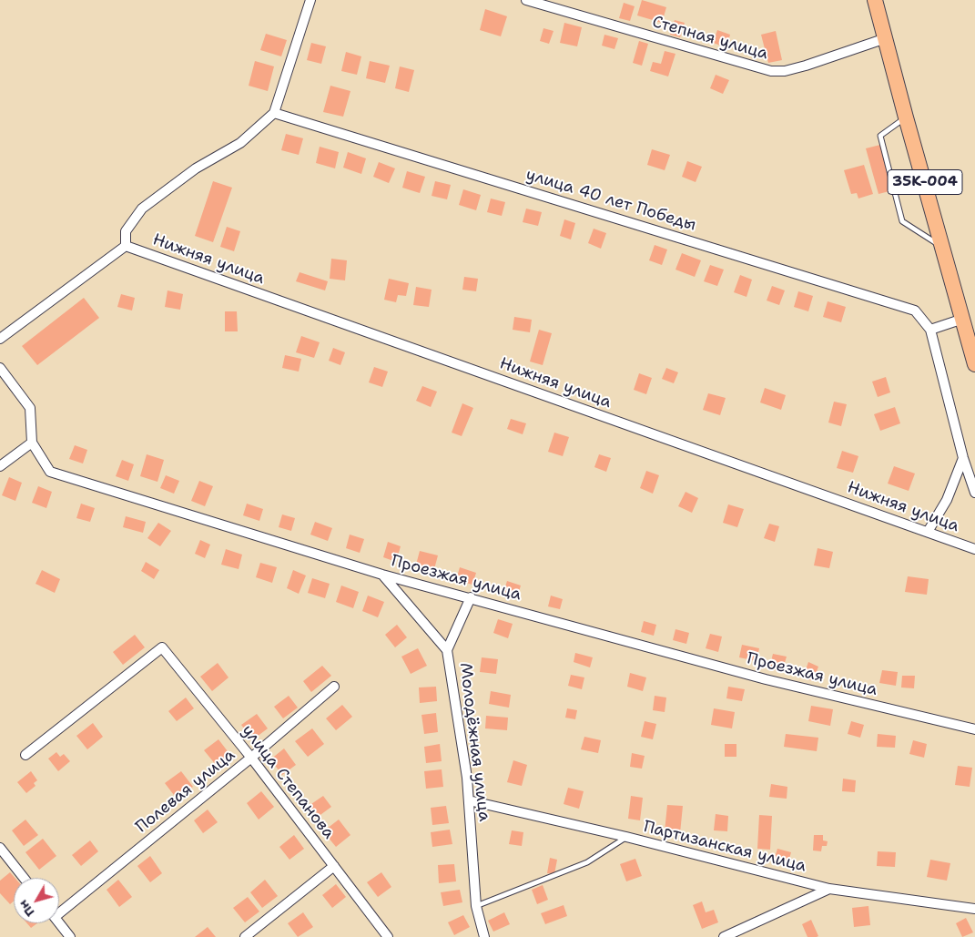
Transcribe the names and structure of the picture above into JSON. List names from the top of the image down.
{
  "streets": {
    "main road": ["35К-004"],
    "street": [
      "Степная улица",
      "улица 40 лет Победы",
      "Нижняя улица",
      "Проезжая улица",
      "Молодёжная улица",
      "улица Степанова",
      "Полевая улица",
      "Партизанская улица"
    ]
  },
  "crossings": [
    ["Степная улица", "35К-004"],
    ["Проезжая улица", "Молодёжная улица"],
    ["Молодёжная улица", "Партизанская улица"],
    ["улица Степанова", "Полевая улица"]
  ],
  "north": "bottom left"
}
